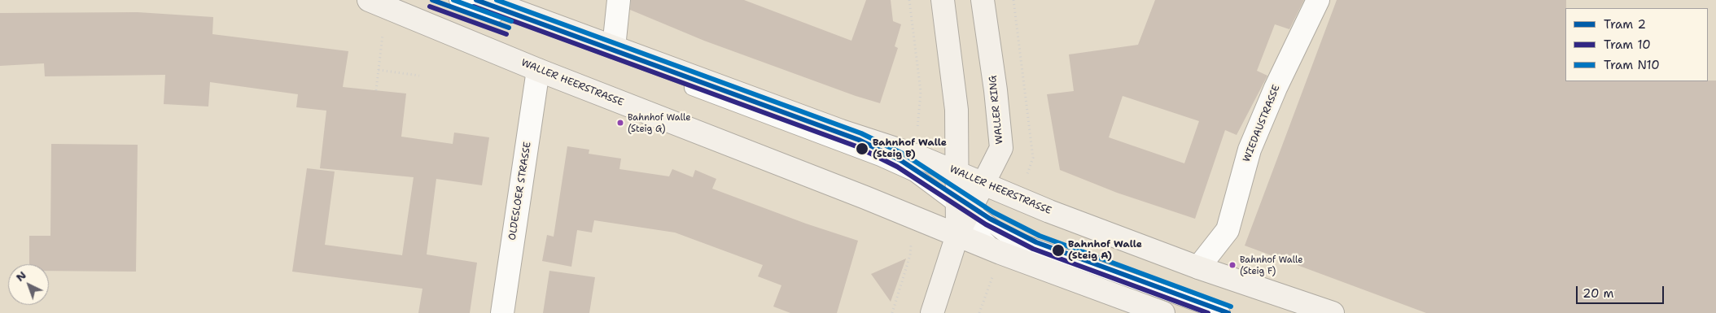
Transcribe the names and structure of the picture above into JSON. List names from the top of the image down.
{
  "streets": {
    "main road": ["WALLER HEERSTRASSE", "WALLER RING"],
    "street": ["WIEDAUSTRASSE", "OLDESLOER STRASSE"]
  },
  "crossings": [
    ["WALLER HEERSTRASSE", "WALLER RING"],
    ["WALLER HEERSTRASSE", "WIEDAUSTRASSE"],
    ["WALLER HEERSTRASSE", "OLDESLOER STRASSE"]
  ],
  "places": [
    "Bahnhof Walle (Steig G)",
    "Bahnhof Walle (Steig B)",
    "Bahnhof Walle (Steig A)",
    "Bahnhof Walle (Steig F)"
  ],
  "lines": ["tram line 2", "tram line N10", "tram line 10"],
  "legend": ["Tram 2", "Tram 10", "Tram N10"],
  "scale_bar": "20 m",
  "north": "top left"
}
